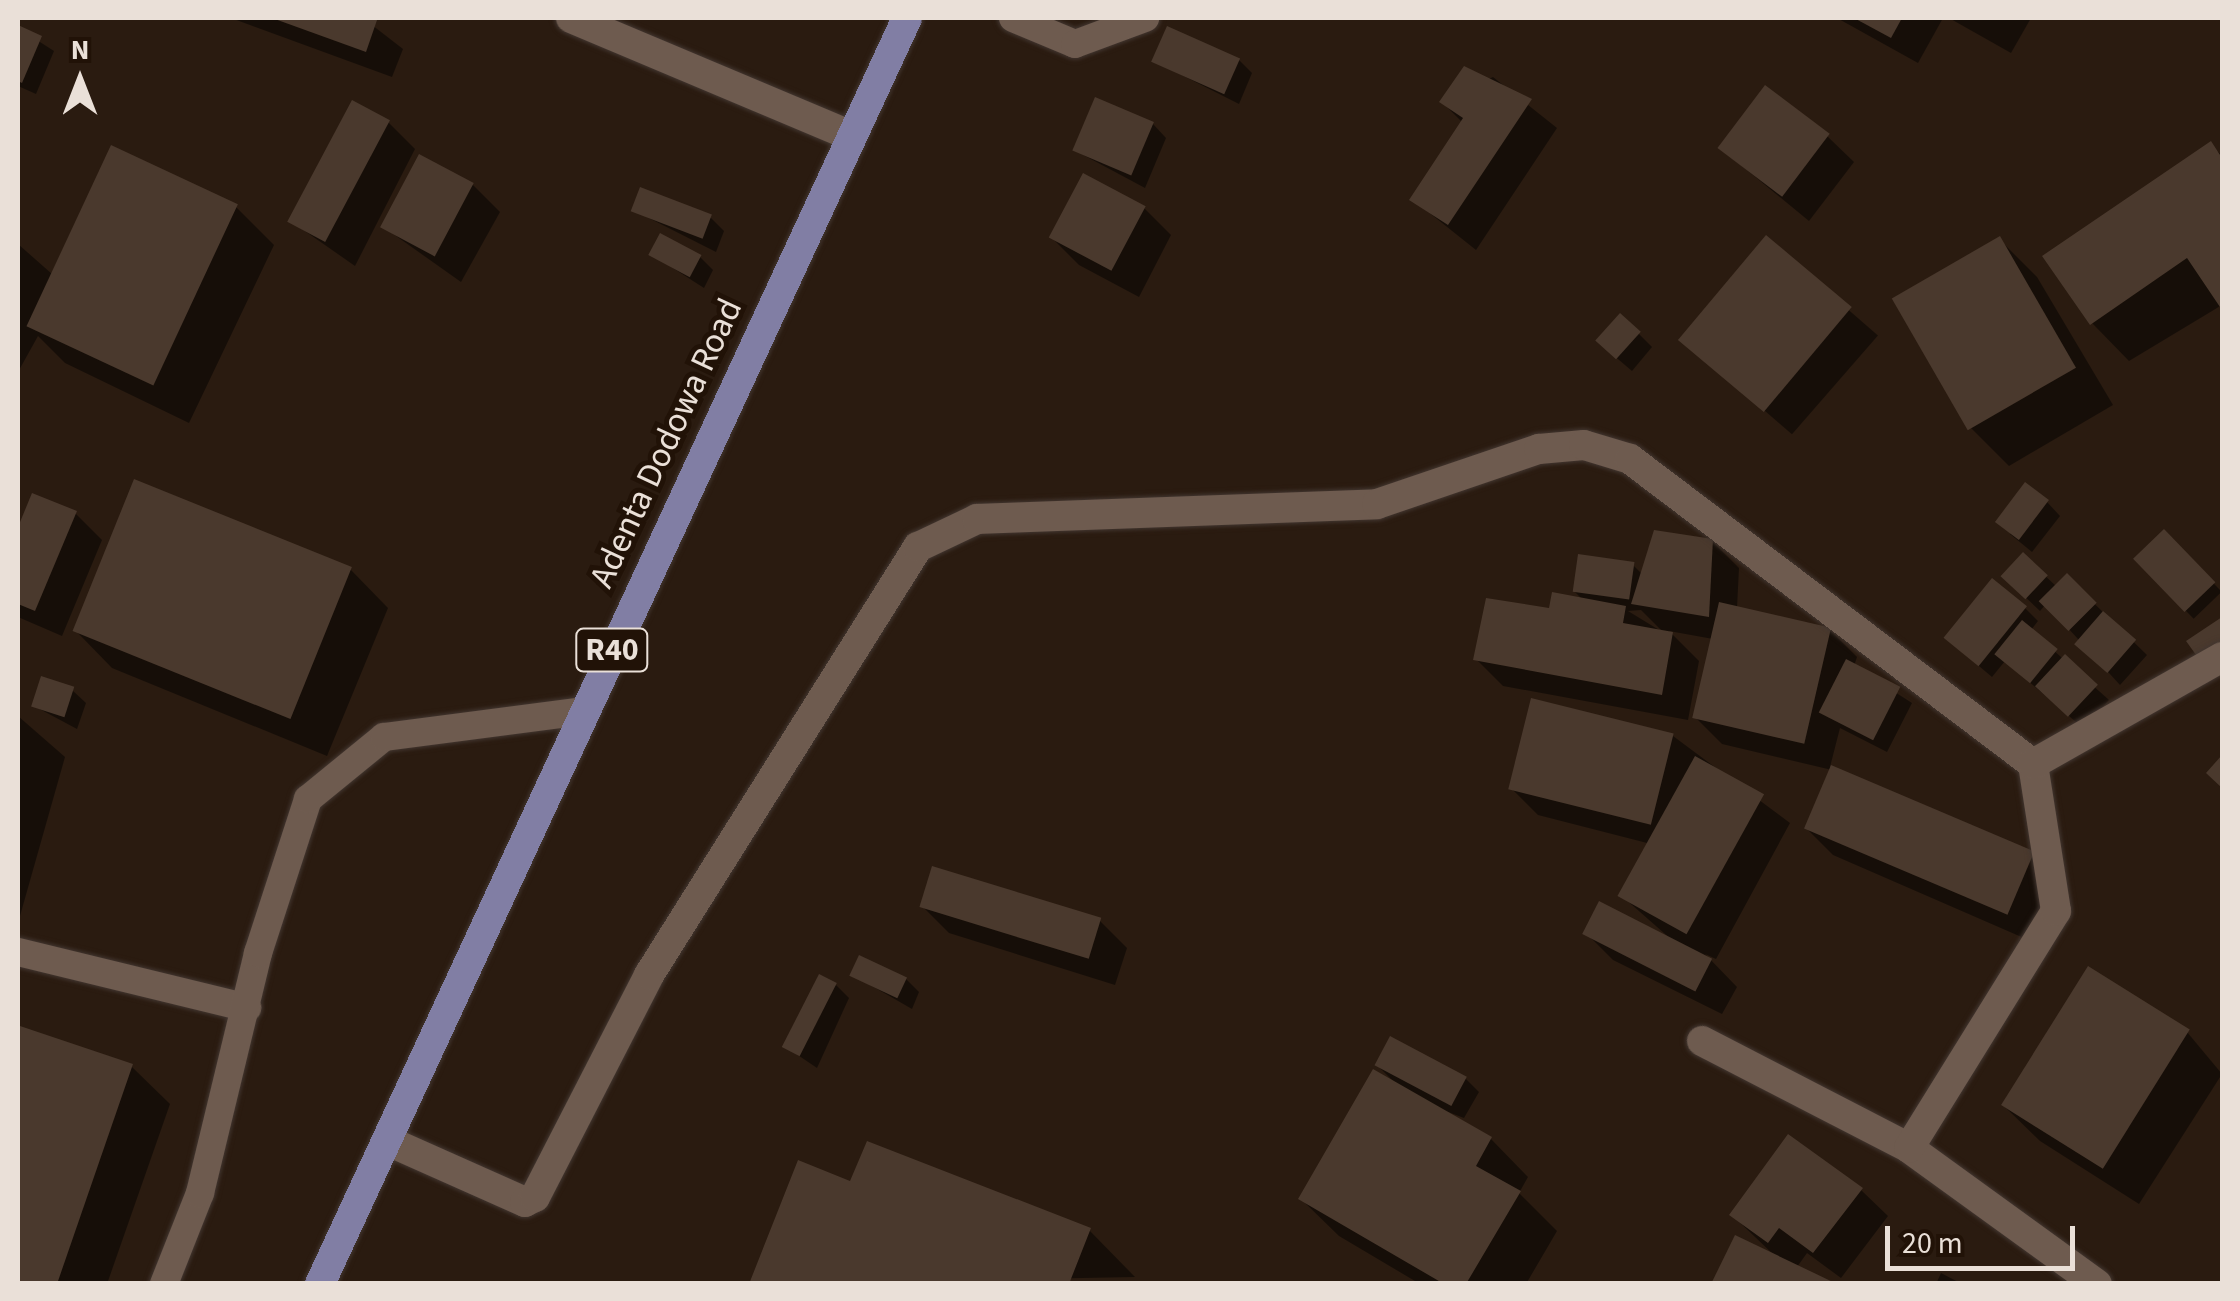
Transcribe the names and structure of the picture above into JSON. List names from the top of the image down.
{
  "streets": {
    "main road": ["Adenta Dodowa Road", "R40"]
  },
  "scale_bar": "20 m",
  "north": "top"
}
